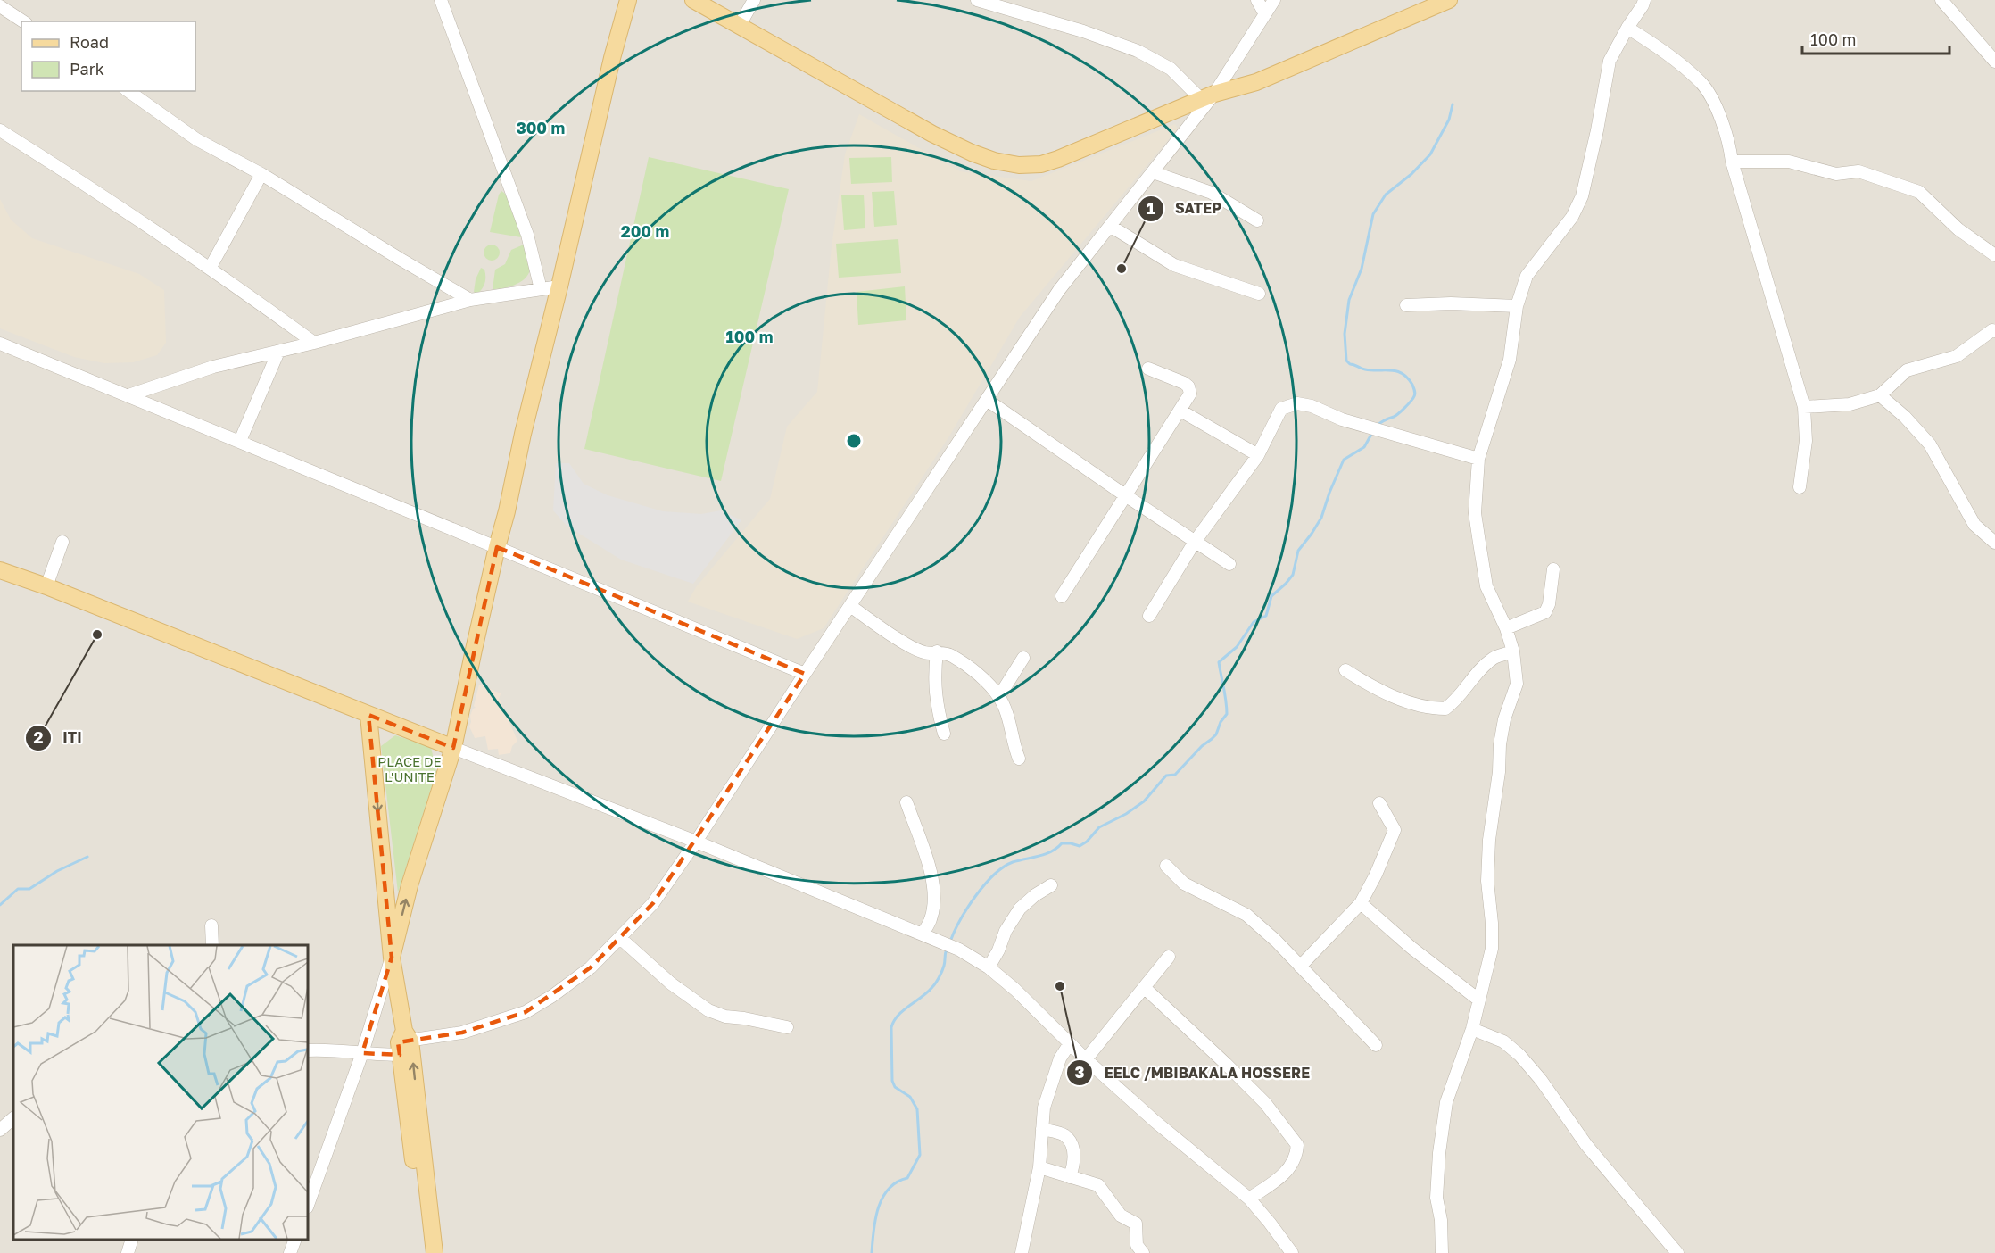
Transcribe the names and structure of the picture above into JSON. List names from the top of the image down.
{
  "parks": ["PLACE DE L'UNITE"],
  "places": ["SATEP", "ITI", "EELC /MBIBAKALA HOSSERE"],
  "legend": ["Road", "Park"],
  "scale_bar": "100 m",
  "rings": ["300 m", "200 m", "100 m"]
}
